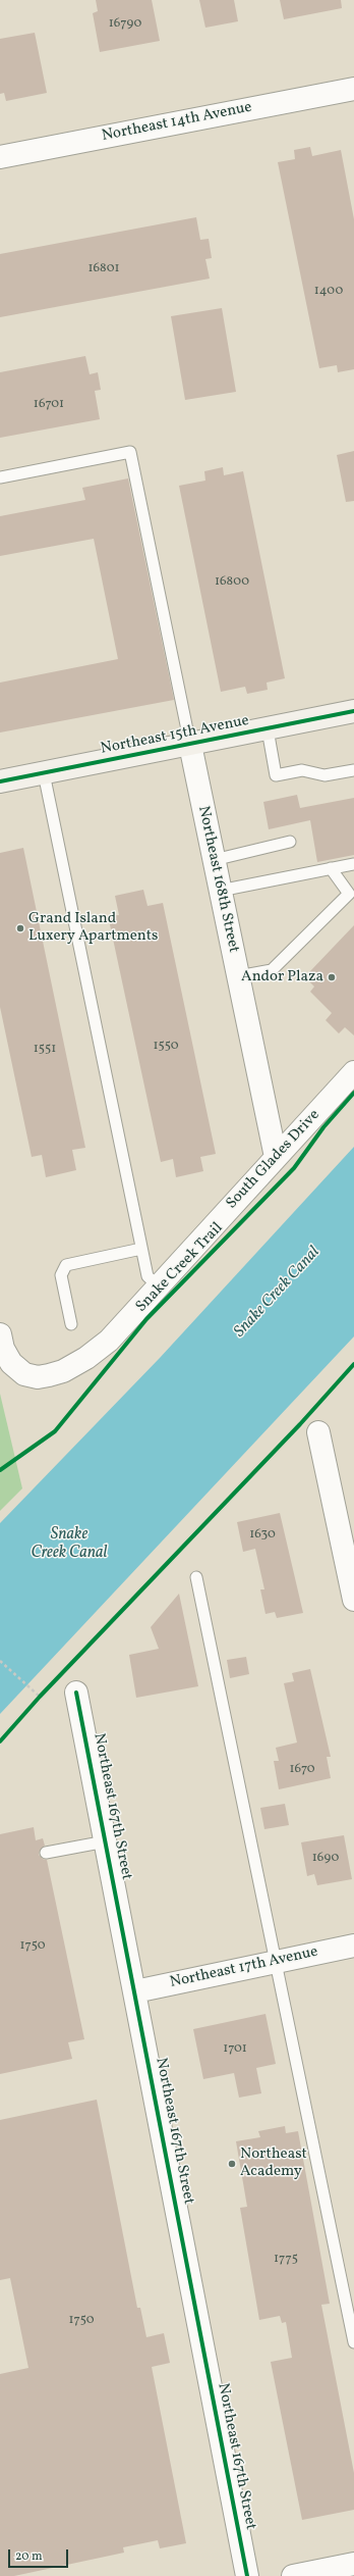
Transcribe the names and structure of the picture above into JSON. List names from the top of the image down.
{
  "streets": {
    "street": [
      "Northeast 14th Avenue",
      "Northeast 15th Avenue",
      "Northeast 168th Street",
      "South Glades Drive",
      "Northeast 167th Street",
      "Northeast 17th Avenue"
    ],
    "cycle path": ["Snake Creek Trail"]
  },
  "crossings": [
    ["Northeast 15th Avenue", "Northeast 168th Street"],
    ["Northeast 168th Street", "South Glades Drive"],
    ["Northeast 167th Street", "Northeast 17th Avenue"]
  ],
  "water": ["Snake Creek Canal"],
  "places": ["Grand Island Luxery Apartments", "Andor Plaza", "Northeast Academy"],
  "house_numbers": [
    "16790",
    "16801",
    "1400",
    "16701",
    "16800",
    "1550",
    "1551",
    "1630",
    "1670",
    "1690",
    "1750",
    "1701",
    "1775",
    "1750"
  ],
  "scale_bar": "20 m"
}
